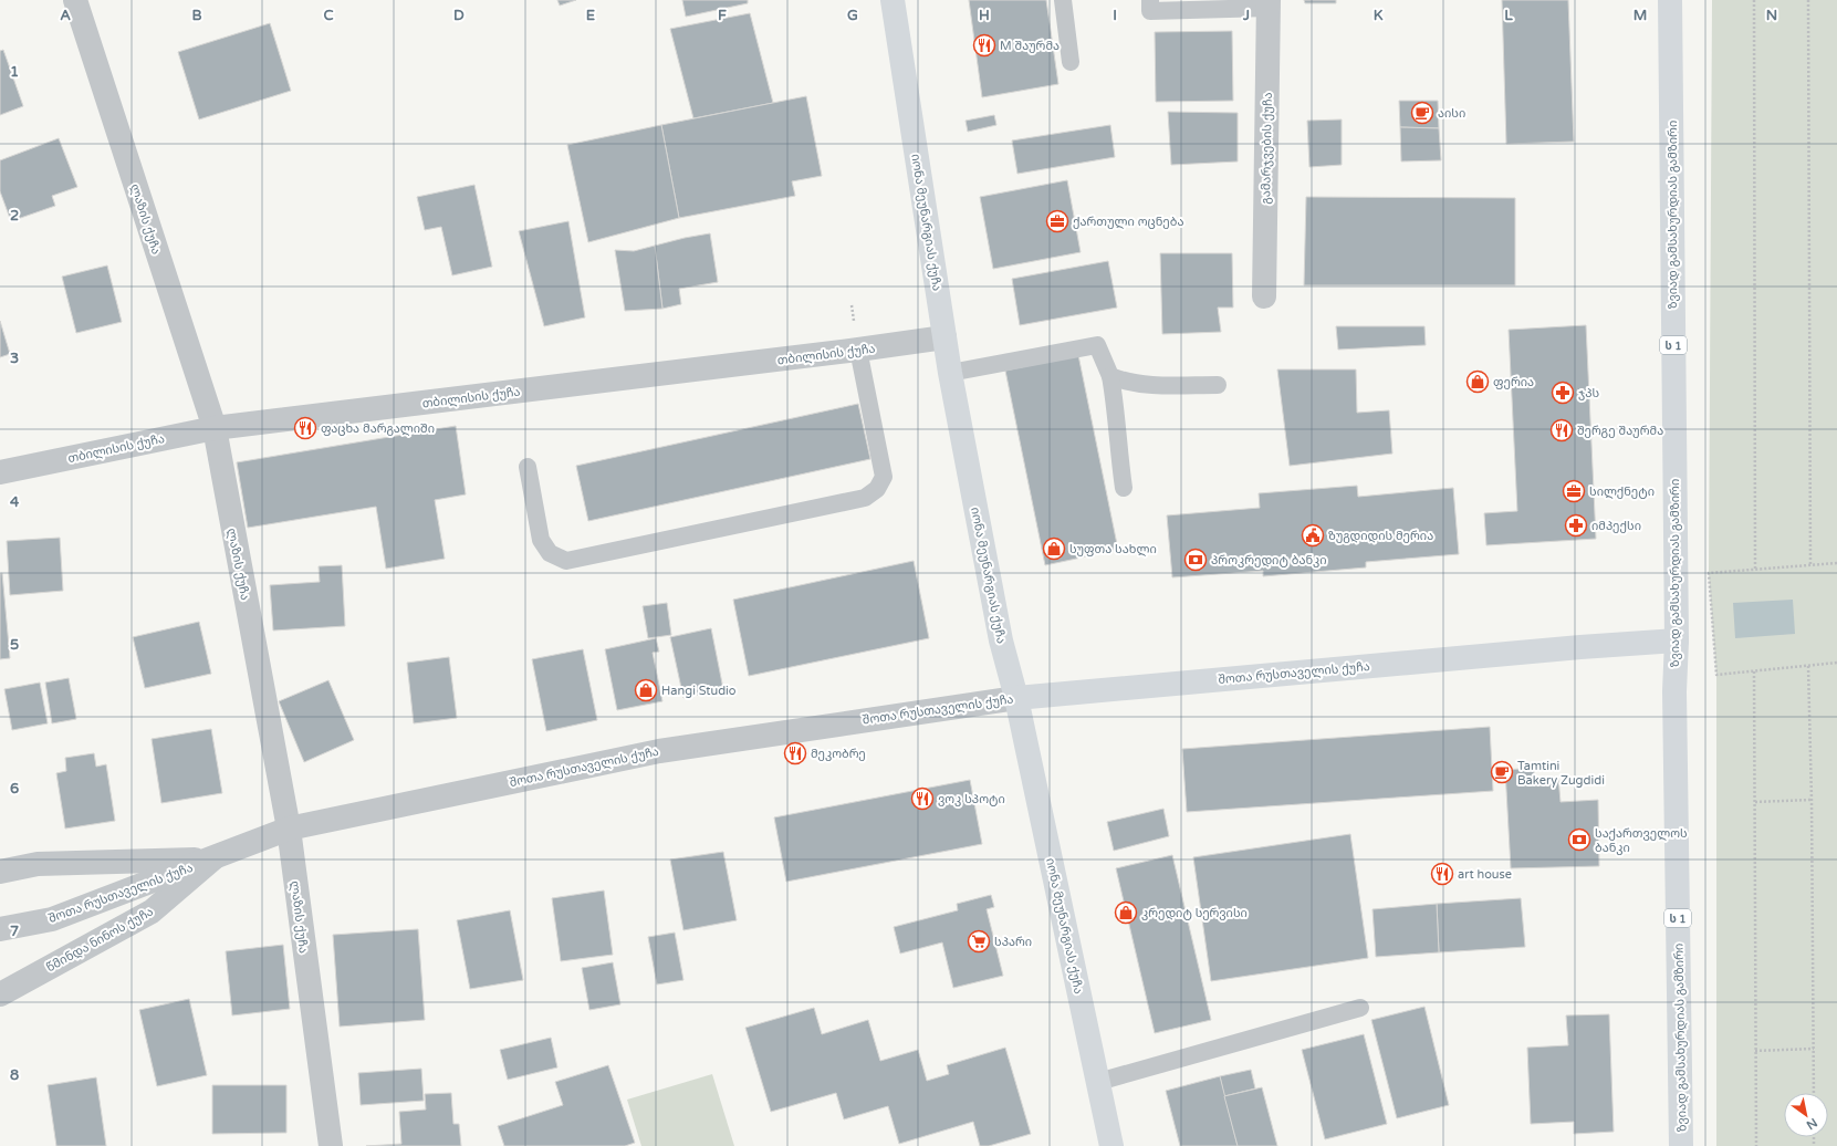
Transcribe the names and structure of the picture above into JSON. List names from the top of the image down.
{
  "streets": {
    "main road": [
      "ზვიად გამსახურდიას გამზირი",
      "იონა მეუნარგიას ქუჩა",
      "ს 1",
      "შოთა რუსთაველის ქუჩა"
    ],
    "street": [
      "გამარჯვების ქუჩა",
      "ლაზის ქუჩა",
      "თბილისის ქუჩა",
      "წმინდა ნინოს ქუჩა"
    ]
  },
  "crossings": [
    ["ზვიად გამსახურდიას გამზირი", "შოთა რუსთაველის ქუჩა"],
    ["ლაზის ქუჩა", "თბილისის ქუჩა"],
    ["ლაზის ქუჩა", "შოთა რუსთაველის ქუჩა"],
    ["იონა მეუნარგიას ქუჩა", "თბილისის ქუჩა"],
    ["იონა მეუნარგიას ქუჩა", "შოთა რუსთაველის ქუჩა"],
    ["შოთა რუსთაველის ქუჩა", "წმინდა ნინოს ქუჩა"]
  ],
  "places": {
    "restaurant": [
      "M შაურმა",
      "ფაცხა მარგალიში",
      "შერგე შაურმა",
      "მეკობრე",
      "ვოკ სპოტი",
      "art house"
    ],
    "cafe": ["აისი", "Tamtini Bakery Zugdidi"],
    "office": ["ქართული ოცნება", "სილქნეტი"],
    "shop": [
      "ფერია",
      "სუფთა სახლი",
      "Hangi Studio",
      "კრედიტ სერვისი"
    ],
    "pharmacy": ["ჯპს", "იმპექსი"],
    "public building": ["ზუგდიდის მერია"],
    "bank": ["პროკრედიტ ბანკი", "საქართველოს ბანკი"],
    "supermarket": ["სპარი"]
  },
  "north": "bottom right",
  "grid": {
    "columns": [
      "A",
      "B",
      "C",
      "D",
      "E",
      "F",
      "G",
      "H",
      "I",
      "J",
      "K",
      "L",
      "M",
      "N"
    ],
    "rows": [
      "1",
      "2",
      "3",
      "4",
      "5",
      "6",
      "7",
      "8"
    ]
  }
}
